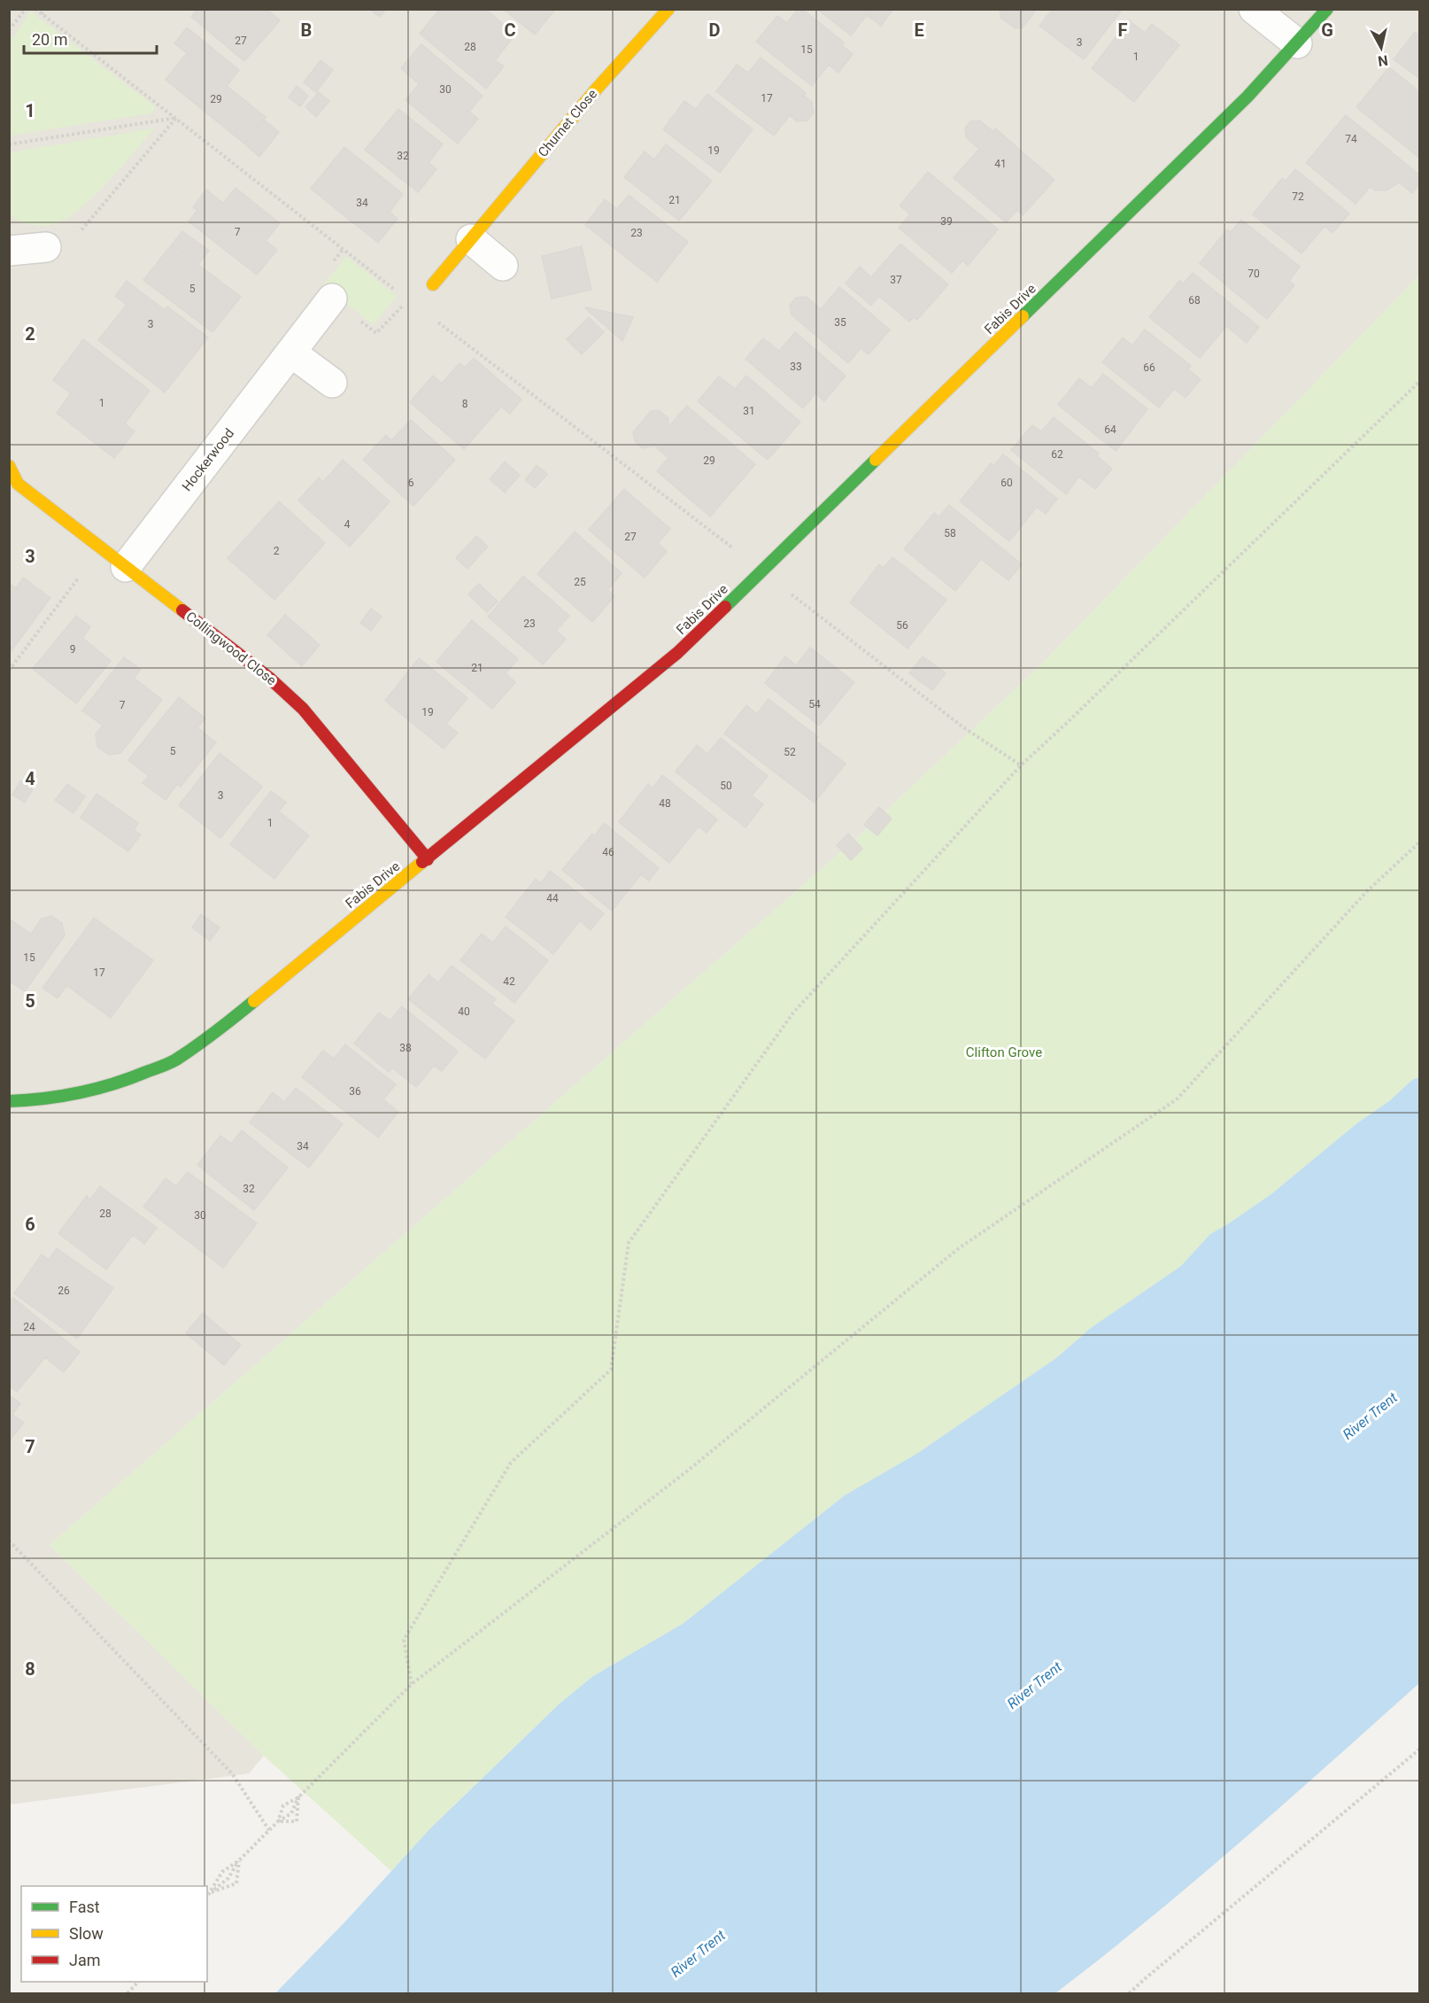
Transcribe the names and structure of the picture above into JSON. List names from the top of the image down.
{
  "streets": {
    "street": [
      "Churnet Close",
      "Fabis Drive",
      "Hockerwood",
      "Collingwood Close"
    ]
  },
  "crossings": [
    ["Fabis Drive", "Collingwood Close"],
    ["Hockerwood", "Collingwood Close"]
  ],
  "water": ["River Trent"],
  "parks": ["Clifton Grove"],
  "house_numbers": [
    "27",
    "3",
    "28",
    "15",
    "1",
    "30",
    "17",
    "29",
    "74",
    "19",
    "32",
    "41",
    "72",
    "21",
    "34",
    "39",
    "7",
    "23",
    "70",
    "37",
    "5",
    "68",
    "35",
    "3",
    "33",
    "66",
    "1",
    "8",
    "31",
    "64",
    "62",
    "29",
    "6",
    "60",
    "4",
    "58",
    "27",
    "2",
    "25",
    "23",
    "56",
    "9",
    "21",
    "54",
    "7",
    "19",
    "5",
    "52",
    "50",
    "3",
    "48",
    "1",
    "46",
    "44",
    "15",
    "17",
    "42",
    "40",
    "38",
    "36",
    "34",
    "32",
    "28",
    "30",
    "26",
    "24"
  ],
  "legend": ["Fast", "Slow", "Jam"],
  "scale_bar": "20 m",
  "north": "bottom",
  "grid": {
    "columns": [
      "B",
      "C",
      "D",
      "E",
      "F",
      "G"
    ],
    "rows": [
      "1",
      "2",
      "3",
      "4",
      "5",
      "6",
      "7",
      "8"
    ]
  }
}
